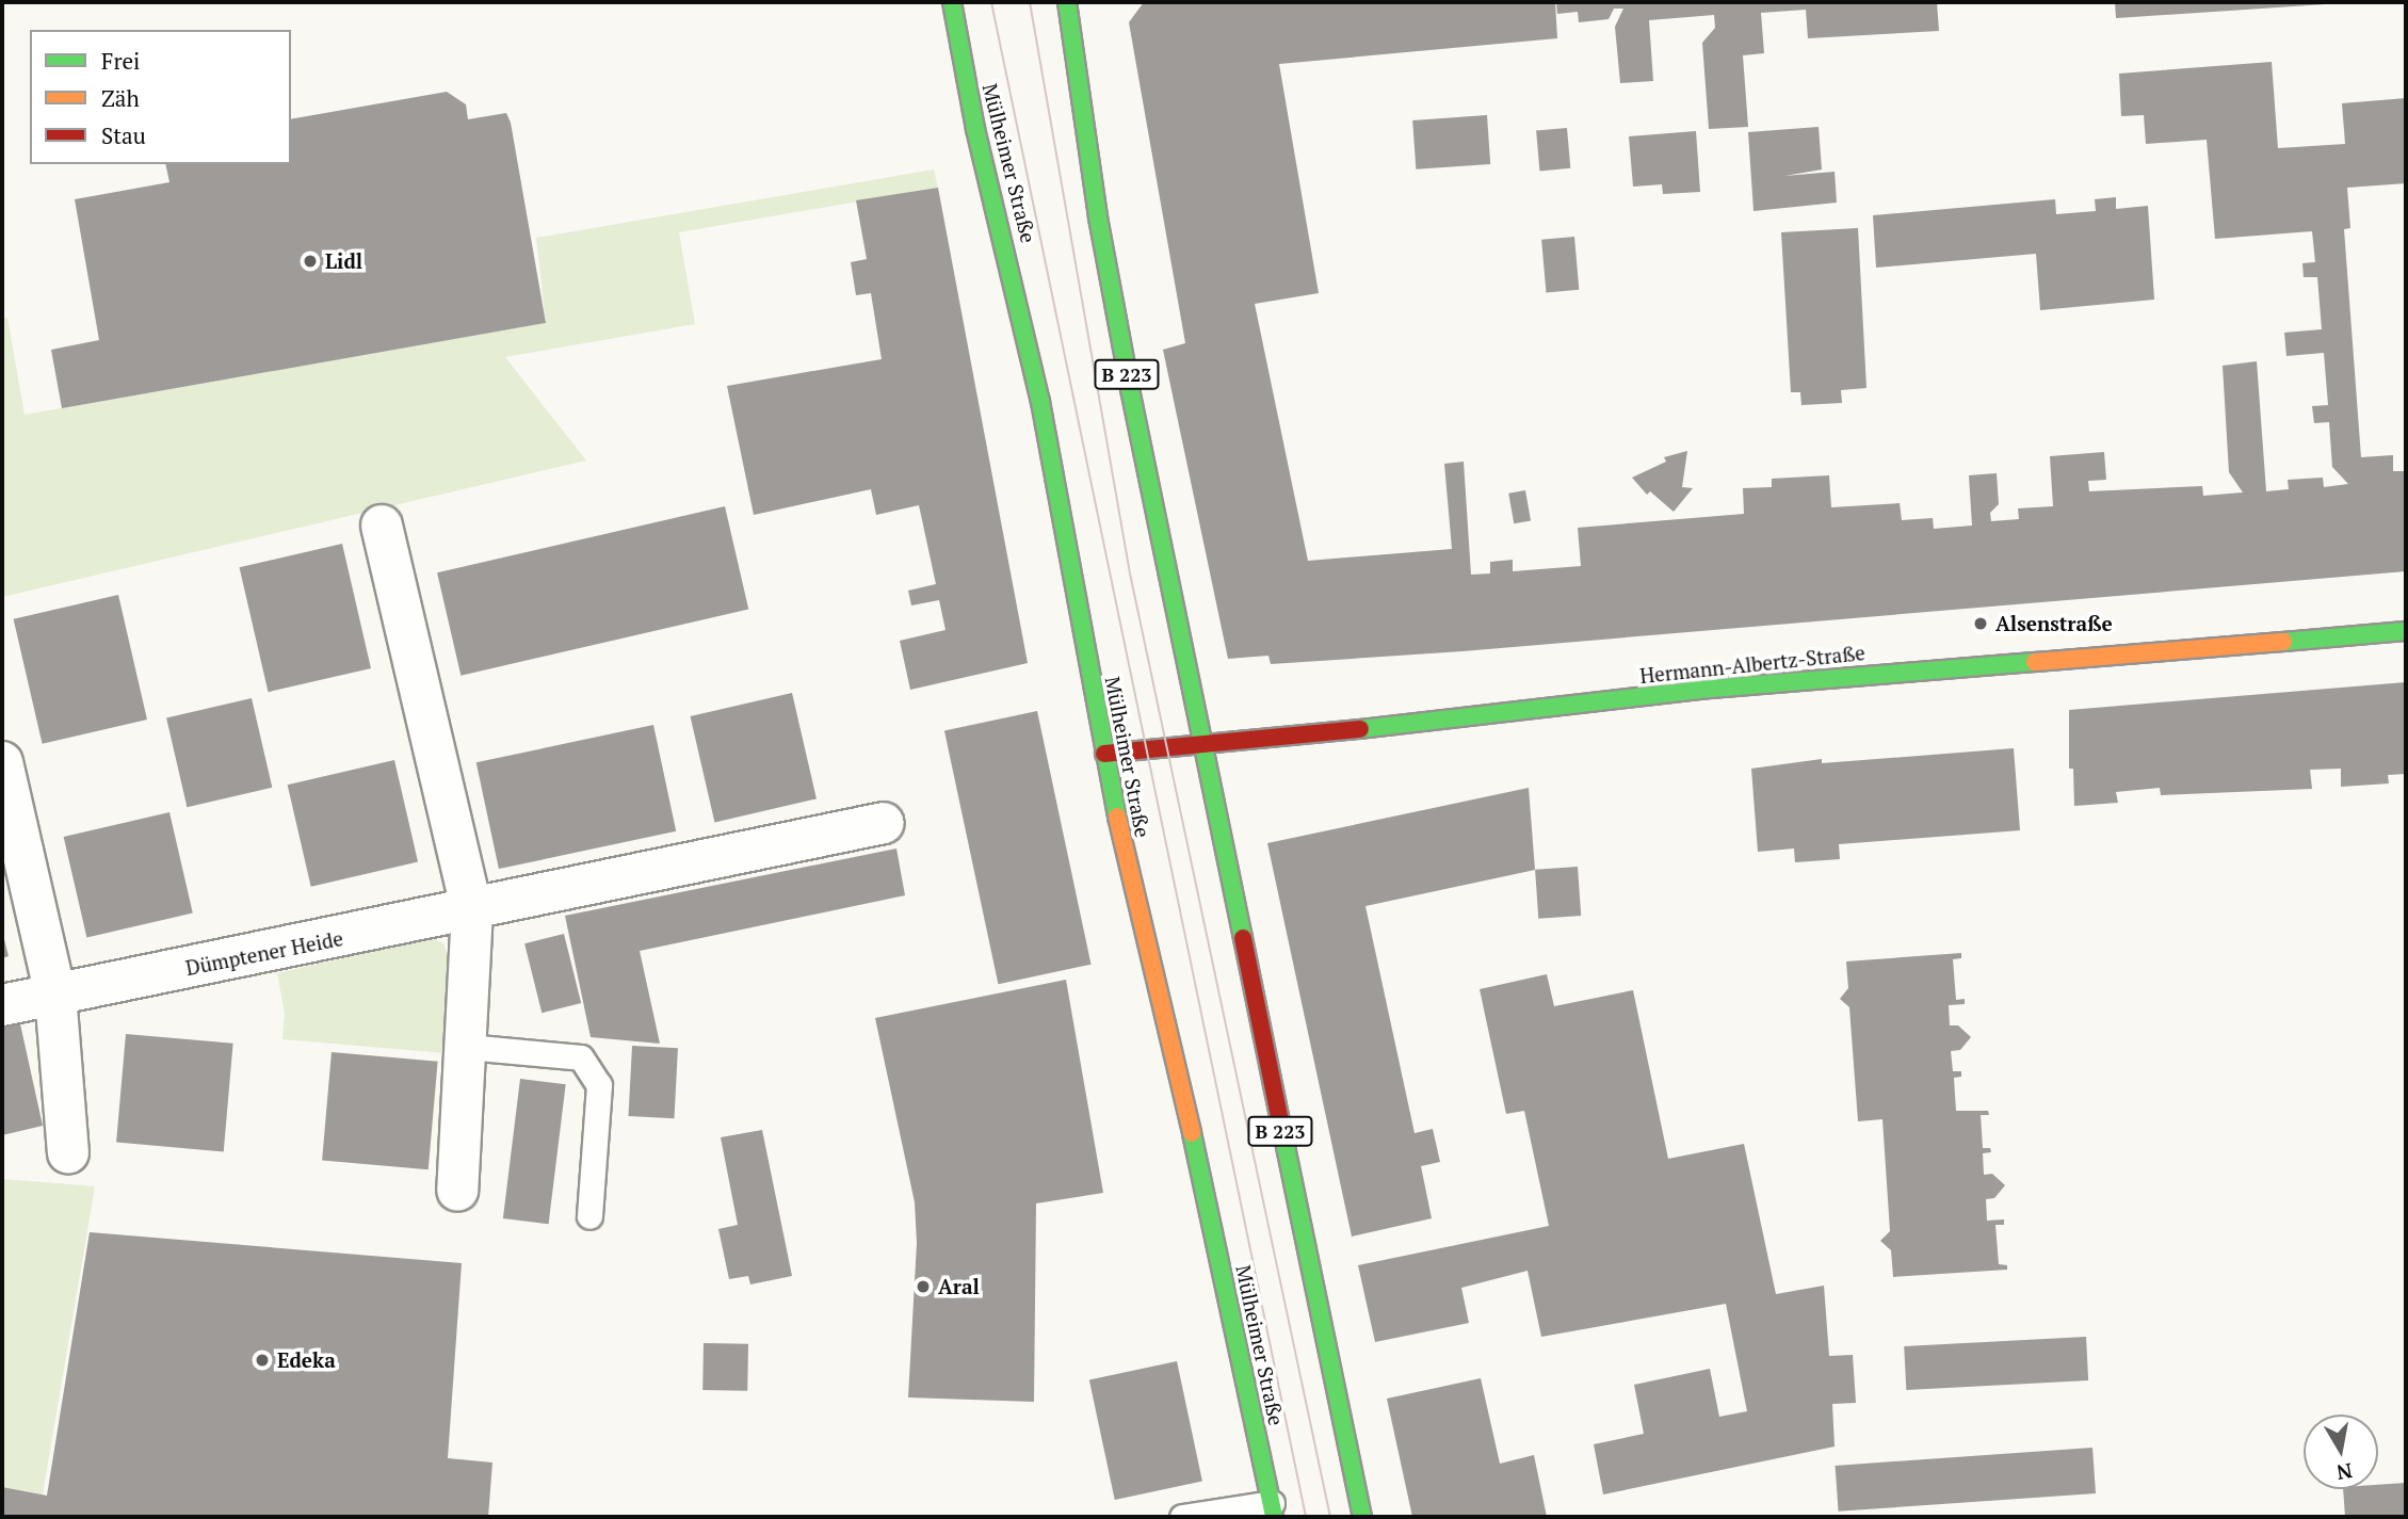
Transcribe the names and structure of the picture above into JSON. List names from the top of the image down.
{
  "streets": {
    "main road": ["Mülheimer Straße", "B 223", "Hermann-Albertz-Straße"],
    "street": ["Dümptener Heide"]
  },
  "crossings": [
    ["Mülheimer Straße", "Hermann-Albertz-Straße"],
    ["B 223", "Hermann-Albertz-Straße"]
  ],
  "places": [
    "Lidl",
    "Alsenstraße",
    "Aral",
    "Edeka"
  ],
  "legend": ["Frei", "Zäh", "Stau"],
  "north": "bottom"
}
